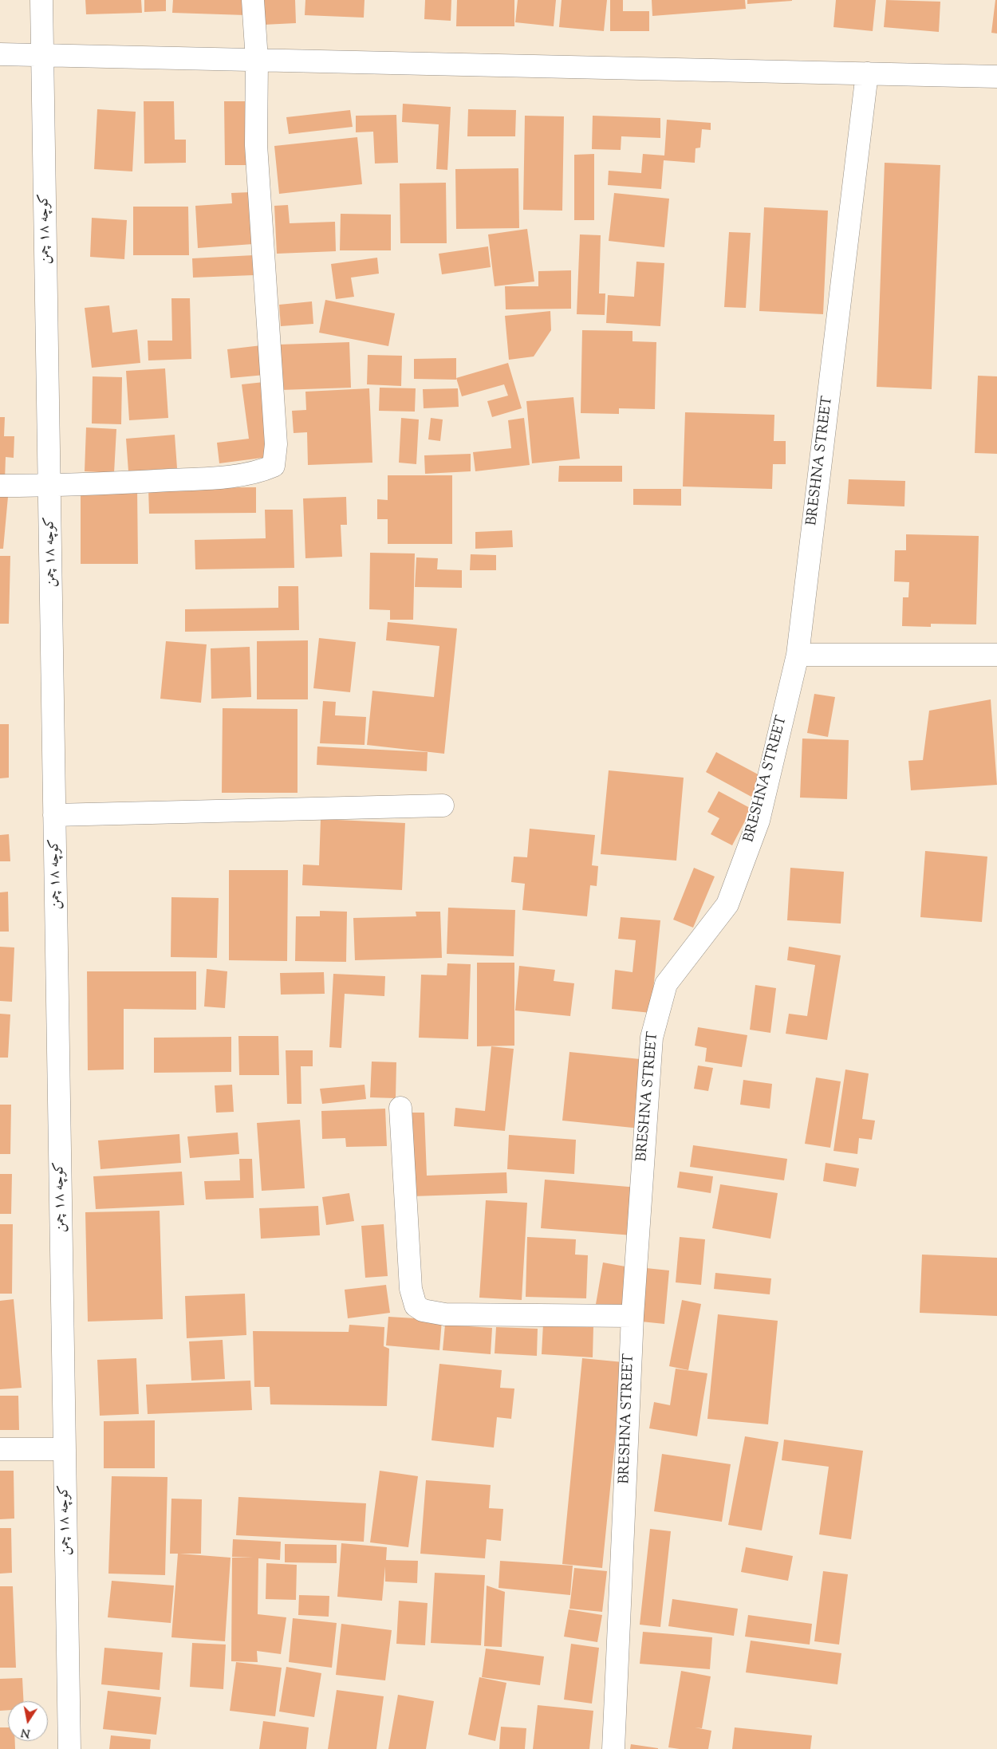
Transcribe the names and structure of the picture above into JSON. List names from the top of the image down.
{
  "streets": {
    "street": ["كوچه ١٨ چمن", "BRESHNA STREET"]
  },
  "north": "bottom"
}
